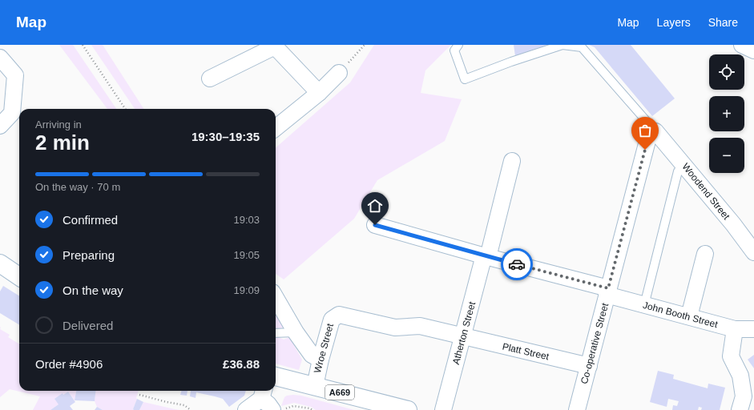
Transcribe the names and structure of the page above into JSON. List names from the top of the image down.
{
  "streets": {
    "main road": ["A669"],
    "street": [
      "Woodend Street",
      "John Booth Street",
      "Atherton Street",
      "Co-operative Street",
      "Wroe Street",
      "Platt Street"
    ]
  },
  "crossings": [
    ["Woodend Street", "Co-operative Street"],
    ["John Booth Street", "Atherton Street"],
    ["John Booth Street", "Co-operative Street"],
    ["Atherton Street", "Platt Street"],
    ["Co-operative Street", "Platt Street"],
    ["Wroe Street", "Platt Street"],
    ["Wroe Street", "A669"]
  ],
  "page": {
    "header": "Map",
    "nav": ["Map", "Layers", "Share"],
    "map_buttons": ["+", "−"],
    "heading": ["2 min", "Arriving in", "19:30–19:35"],
    "panel": ["Order #4906", "£36.88"],
    "bar": "On the way · 70 m",
    "list": [
      ["Confirmed", "19:03"],
      ["Preparing", "19:05"],
      ["On the way", "19:09"],
      "Delivered"
    ]
  }
}
